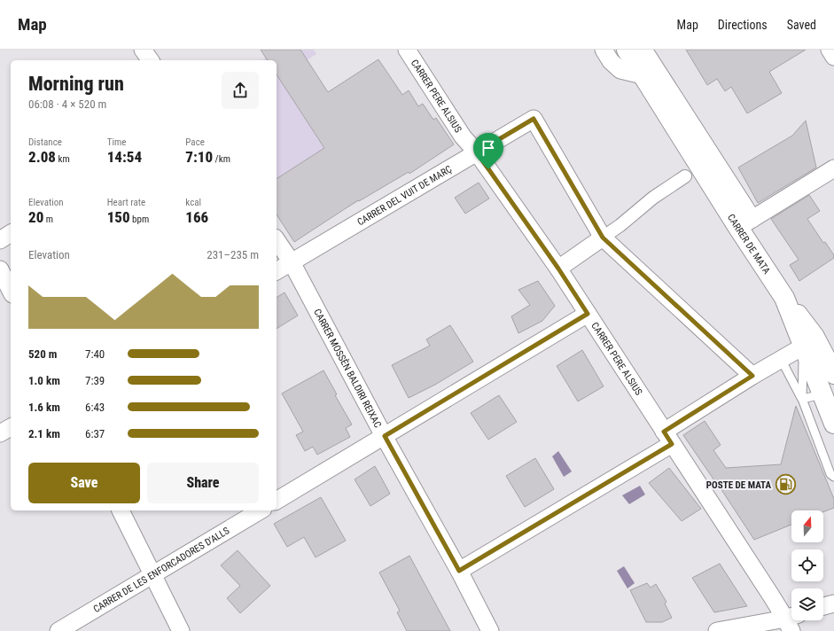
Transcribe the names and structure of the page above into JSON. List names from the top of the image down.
{
  "streets": {
    "main road": ["CARRER DE MATA"],
    "street": [
      "CARRER PERE ALSIUS",
      "CARRER DEL VUIT DE MARÇ",
      "CARRER MOSSÈN BALDIRI REIXAC",
      "CARRER DE LES ENFORCADORES D'ALLS"
    ]
  },
  "crossings": [
    ["CARRER PERE ALSIUS", "CARRER DEL VUIT DE MARÇ"],
    ["CARRER DEL VUIT DE MARÇ", "CARRER MOSSÈN BALDIRI REIXAC"]
  ],
  "places": {
    "fuel station": ["POSTE DE MATA"]
  },
  "north": "top",
  "page": {
    "header": "Map",
    "nav": ["Map", "Directions", "Saved"],
    "heading": ["Morning run", "06:08 · 4 × 520 m"],
    "stats": [
      ["Distance", "2.08 km"],
      ["Time", "14:54"],
      ["Pace", "7:10 /km"],
      ["Elevation", "20 m"],
      ["Heart rate", "150 bpm"],
      ["kcal", "166"]
    ],
    "chart": ["Elevation", "231–235 m"],
    "list": [
      {
        "name": "520 m",
        "note": "7:40"
      },
      {
        "name": "1.0 km",
        "note": "7:39"
      },
      {
        "name": "1.6 km",
        "note": "6:43"
      },
      {
        "name": "2.1 km",
        "note": "6:37"
      }
    ],
    "buttons": ["Save", "Share"]
  }
}
